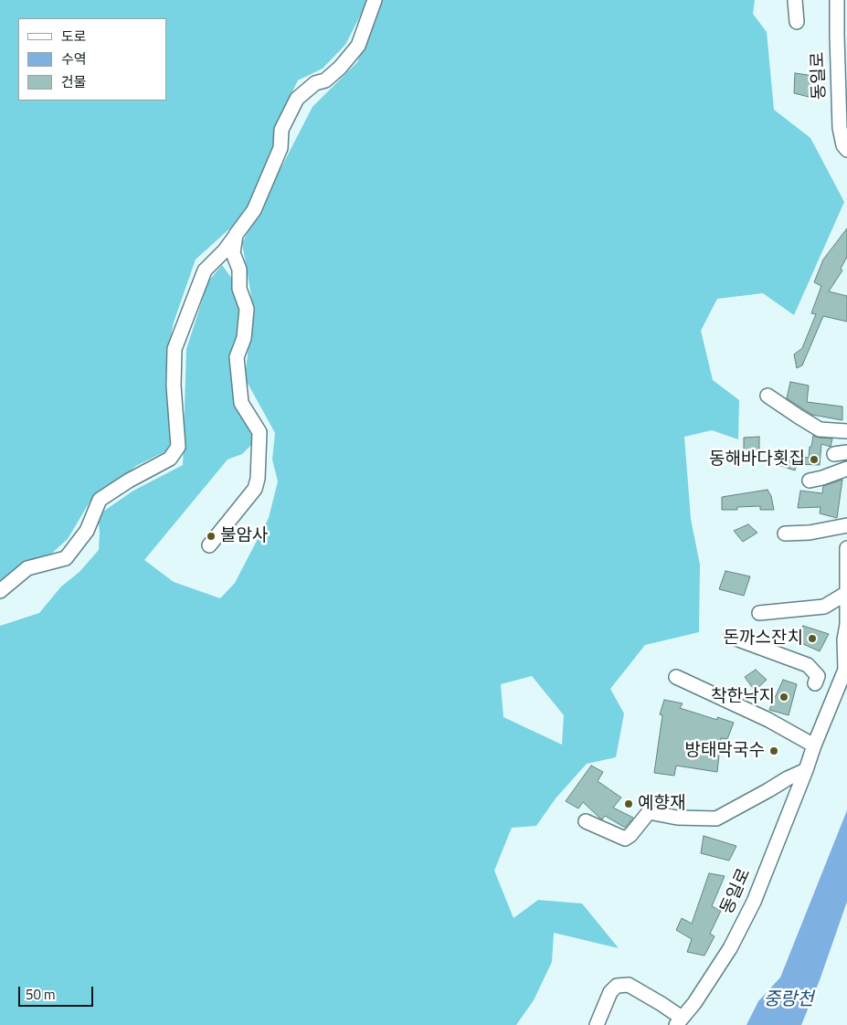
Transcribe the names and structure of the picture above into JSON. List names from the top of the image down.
{
  "streets": {
    "street": ["동일로"]
  },
  "water": ["중랑천"],
  "places": [
    "동해바다횟집",
    "불암사",
    "돈까스잔치",
    "착한낙지",
    "방태막국수",
    "예향재"
  ],
  "legend": ["도로", "수역", "건물"],
  "scale_bar": "50 m"
}
